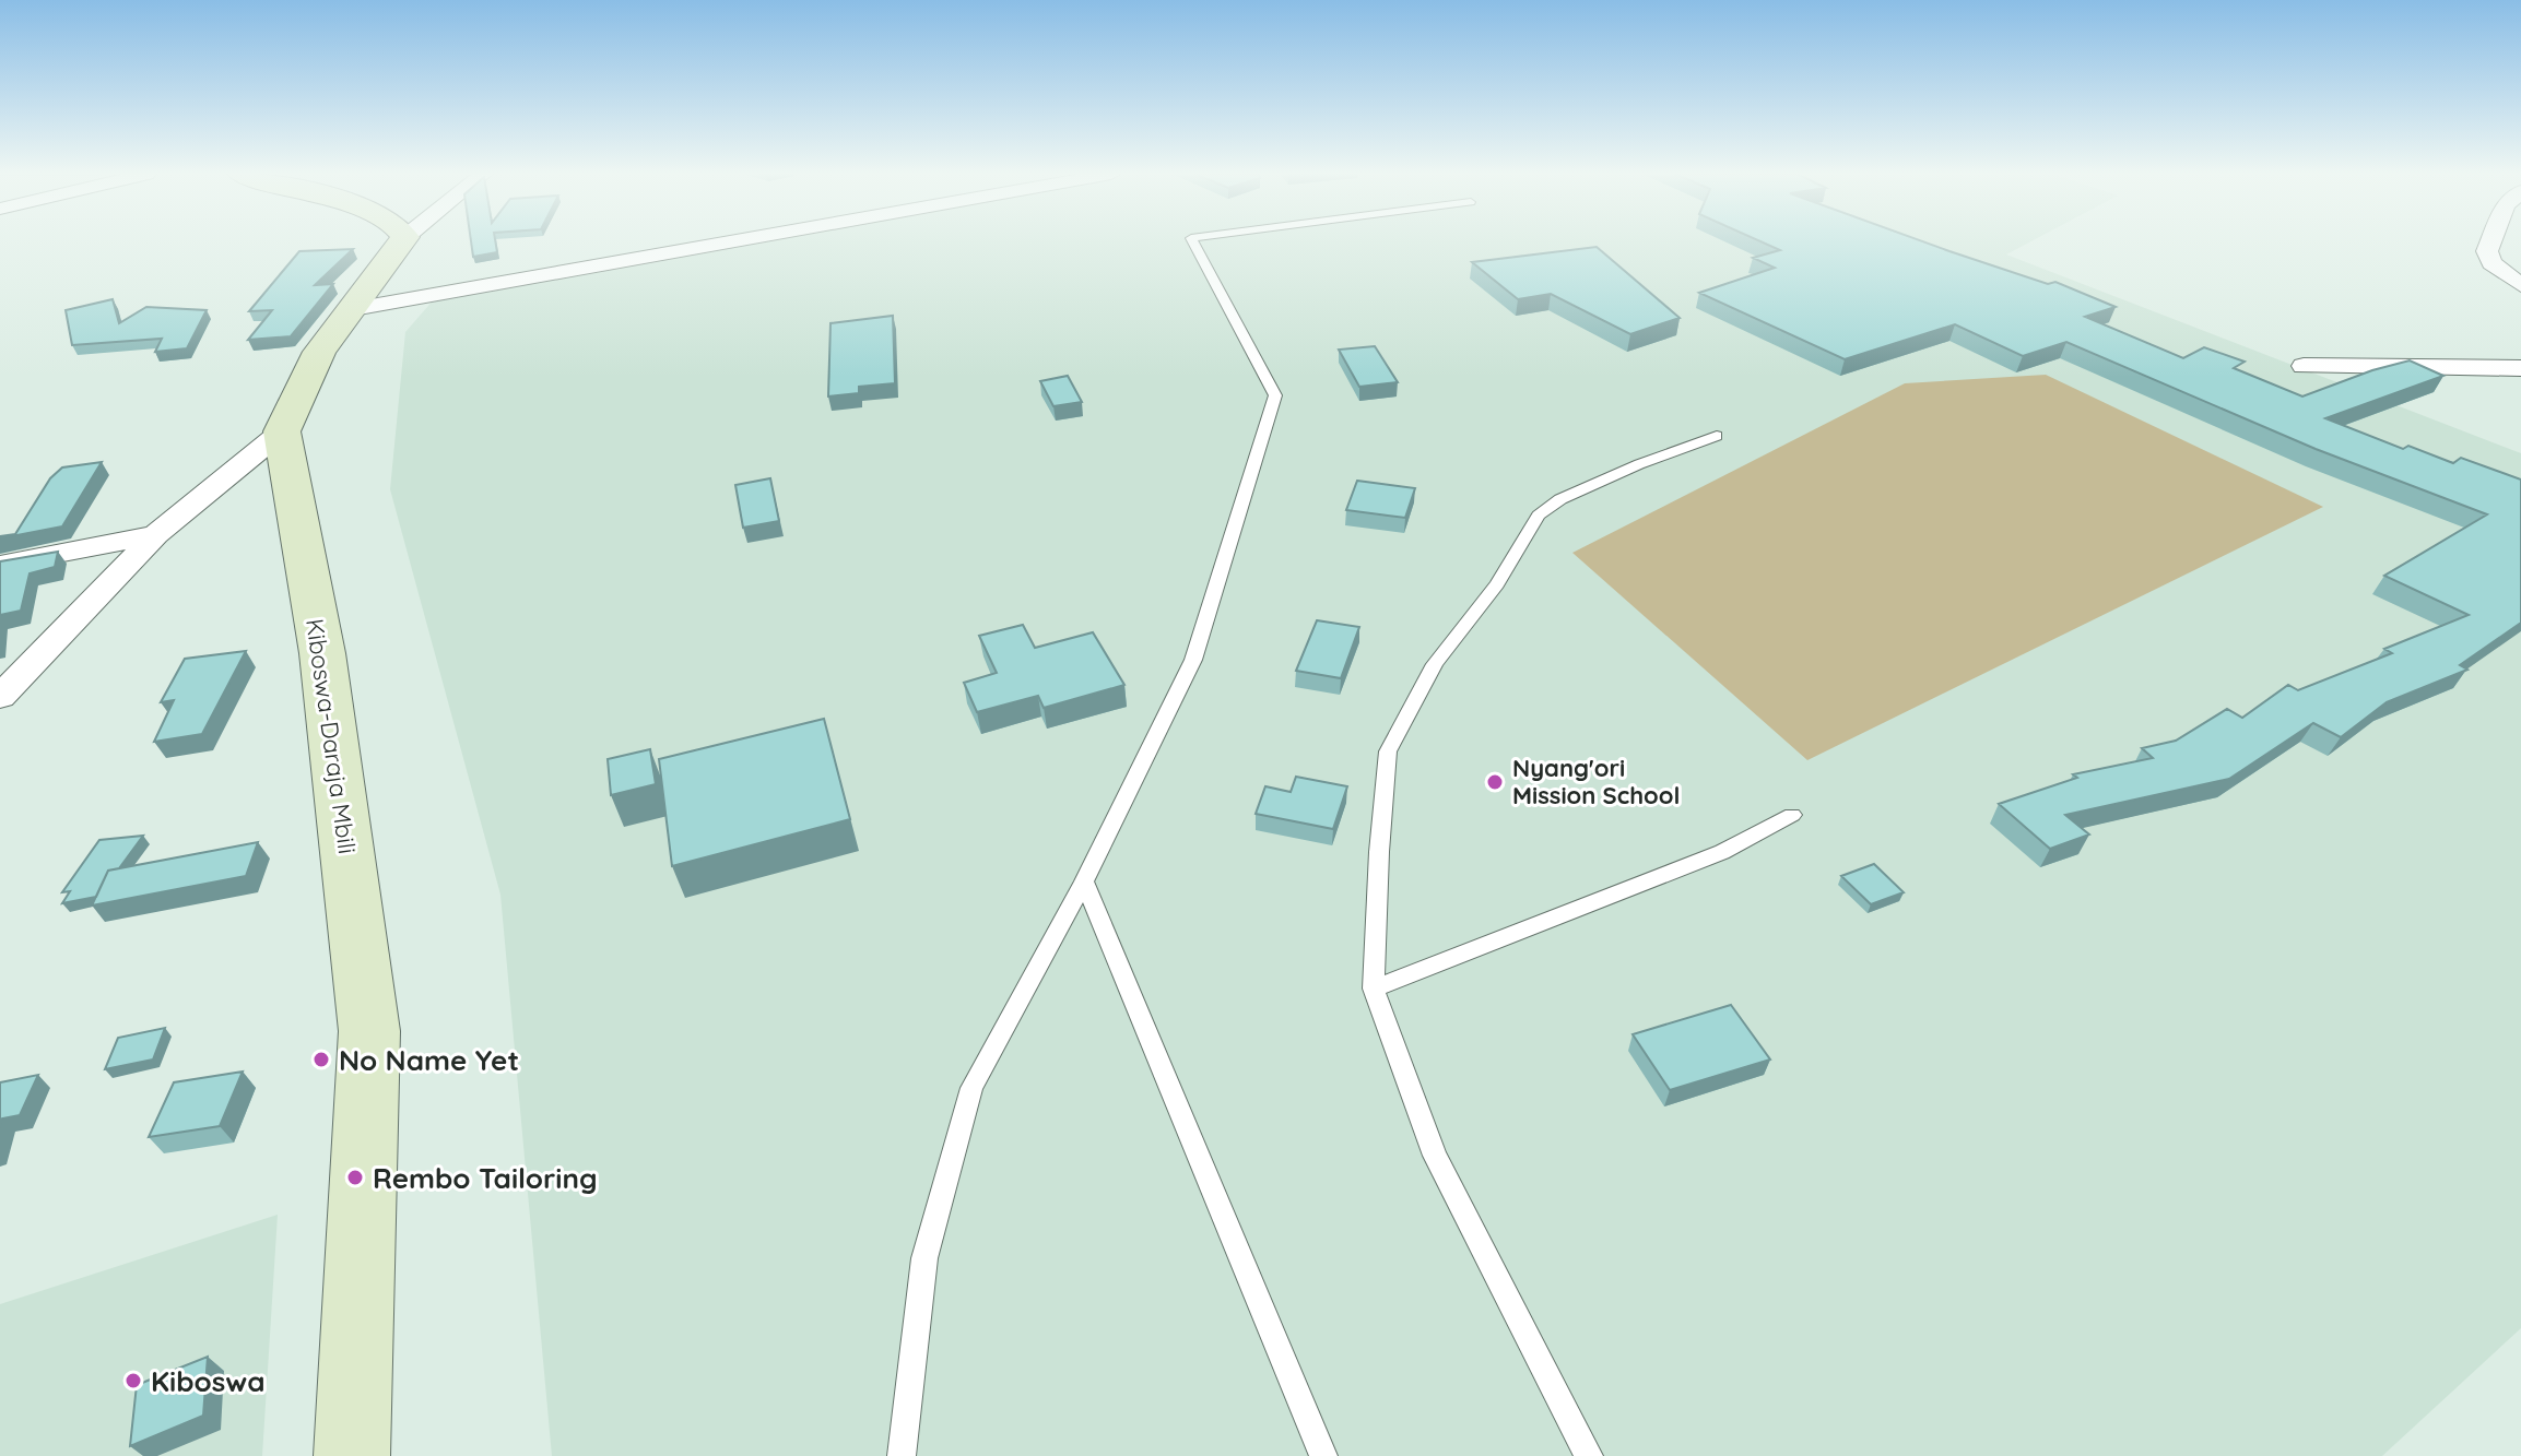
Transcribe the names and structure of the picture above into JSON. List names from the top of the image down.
{
  "streets": {
    "main road": ["Kiboswa-Daraja Mbili"]
  },
  "places": [
    "Nyang'ori Mission School",
    "No Name Yet",
    "Rembo Tailoring",
    "Kiboswa"
  ]
}
